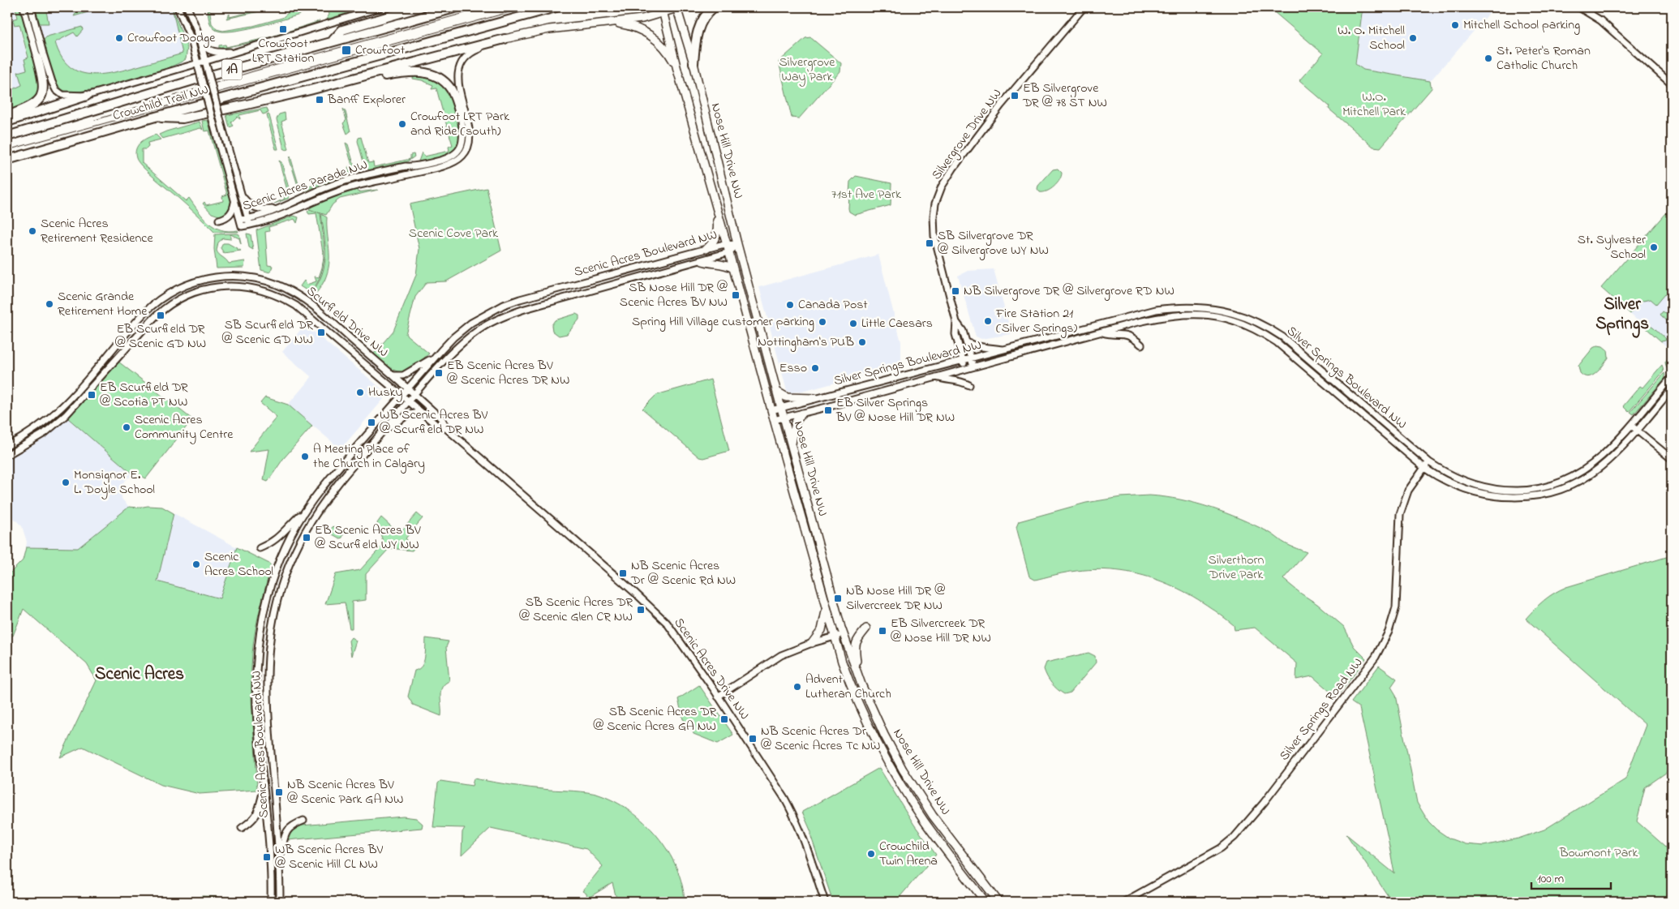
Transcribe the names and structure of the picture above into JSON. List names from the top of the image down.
{
  "streets": {
    "highway": ["1A", "Crowchild Trail NW"],
    "main road": ["Nose Hill Drive NW"],
    "street": [
      "Silvergrove Drive NW",
      "Scenic Acres Parade NW",
      "Scenic Acres Boulevard NW",
      "Scurfield Drive NW",
      "Silver Springs Boulevard NW",
      "Scenic Acres Drive NW",
      "Silver Springs Road NW"
    ]
  },
  "crossings": [
    ["Silvergrove Drive NW", "Silver Springs Boulevard NW"],
    ["Nose Hill Drive NW", "Scenic Acres Boulevard NW"],
    ["Nose Hill Drive NW", "Silver Springs Boulevard NW"],
    ["Scenic Acres Boulevard NW", "Scurfield Drive NW"],
    ["Scenic Acres Boulevard NW", "Scenic Acres Drive NW"],
    ["Scurfield Drive NW", "Scenic Acres Drive NW"],
    ["Silver Springs Boulevard NW", "Silver Springs Road NW"]
  ],
  "districts": ["Silver Springs", "Scenic Acres"],
  "parks": [
    "Silvergrove Way Park",
    "W.O. Mitchell Park",
    "71st Ave Park",
    "Scenic Cove Park",
    "Silverthorn Drive Park",
    "Bowmont Park"
  ],
  "places": {
    "other": [
      "Mitchell School parking",
      "Crowfoot Dodge",
      "W. O. Mitchell School",
      "St. Peter's Roman Catholic Church",
      "Crowfoot LRT Park and Ride (south)",
      "Scenic Acres Retirement Residence",
      "St. Sylvester School",
      "Scenic Grande Retirement Home",
      "Canada Post",
      "Fire Station 21 (Silver Springs)",
      "Spring Hill Village customer parking",
      "Little Caesars",
      "Nottingham's PUB",
      "Esso",
      "Husky",
      "Scenic Acres Community Centre",
      "A Meeting Place of the Church in Calgary",
      "Monsignor E. L. Doyle School",
      "Scenic Acres School",
      "Advent Lutheran Church",
      "Crowchild Twin Arena"
    ],
    "transit": [
      "Crowfoot LRT Station",
      "Crowfoot",
      "EB Silvergrove DR @ 78 ST NW",
      "Banff Explorer",
      "SB Silvergrove DR @ Silvergrove WY NW",
      "NB Silvergrove DR @ Silvergrove RD NW",
      "SB Nose Hill DR @ Scenic Acres BV NW",
      "EB Scurfield DR @ Scenic GD NW",
      "SB Scurfield DR @ Scenic GD NW",
      "EB Scenic Acres BV @ Scenic Acres DR NW",
      "EB Scurfield DR @ Scotia PT NW",
      "EB Silver Springs BV @ Nose Hill DR NW",
      "WB Scenic Acres BV @ Scurfield DR NW",
      "EB Scenic Acres BV @ Scurfield WY NW",
      "NB Scenic Acres Dr @ Scenic Rd NW",
      "NB Nose Hill DR @ Silvercreek DR NW",
      "SB Scenic Acres DR @ Scenic Glen CR NW",
      "EB Silvercreek DR @ Nose Hill DR NW",
      "SB Scenic Acres DR @ Scenic Acres GA NW",
      "NB Scenic Acres Dr @ Scenic Acres Tc NW",
      "NB Scenic Acres BV @ Scenic Park GA NW",
      "WB Scenic Acres BV @ Scenic Hill CL NW"
    ]
  },
  "scale_bar": "100 m"
}
